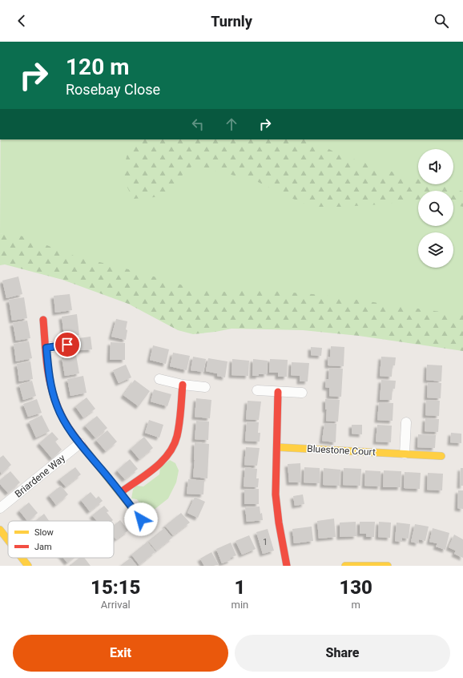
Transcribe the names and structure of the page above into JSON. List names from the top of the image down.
{
  "streets": {
    "street": ["Bluestone Court", "Briardene Way"]
  },
  "house_numbers": ["1"],
  "legend": ["Slow", "Jam"],
  "page": {
    "header": "Turnly",
    "turn": ["120 m", "Rosebay Close"],
    "eta": [
      "15:15",
      "Arrival",
      "1",
      "min",
      "130",
      "m"
    ],
    "buttons": ["Exit", "Share"]
  }
}
